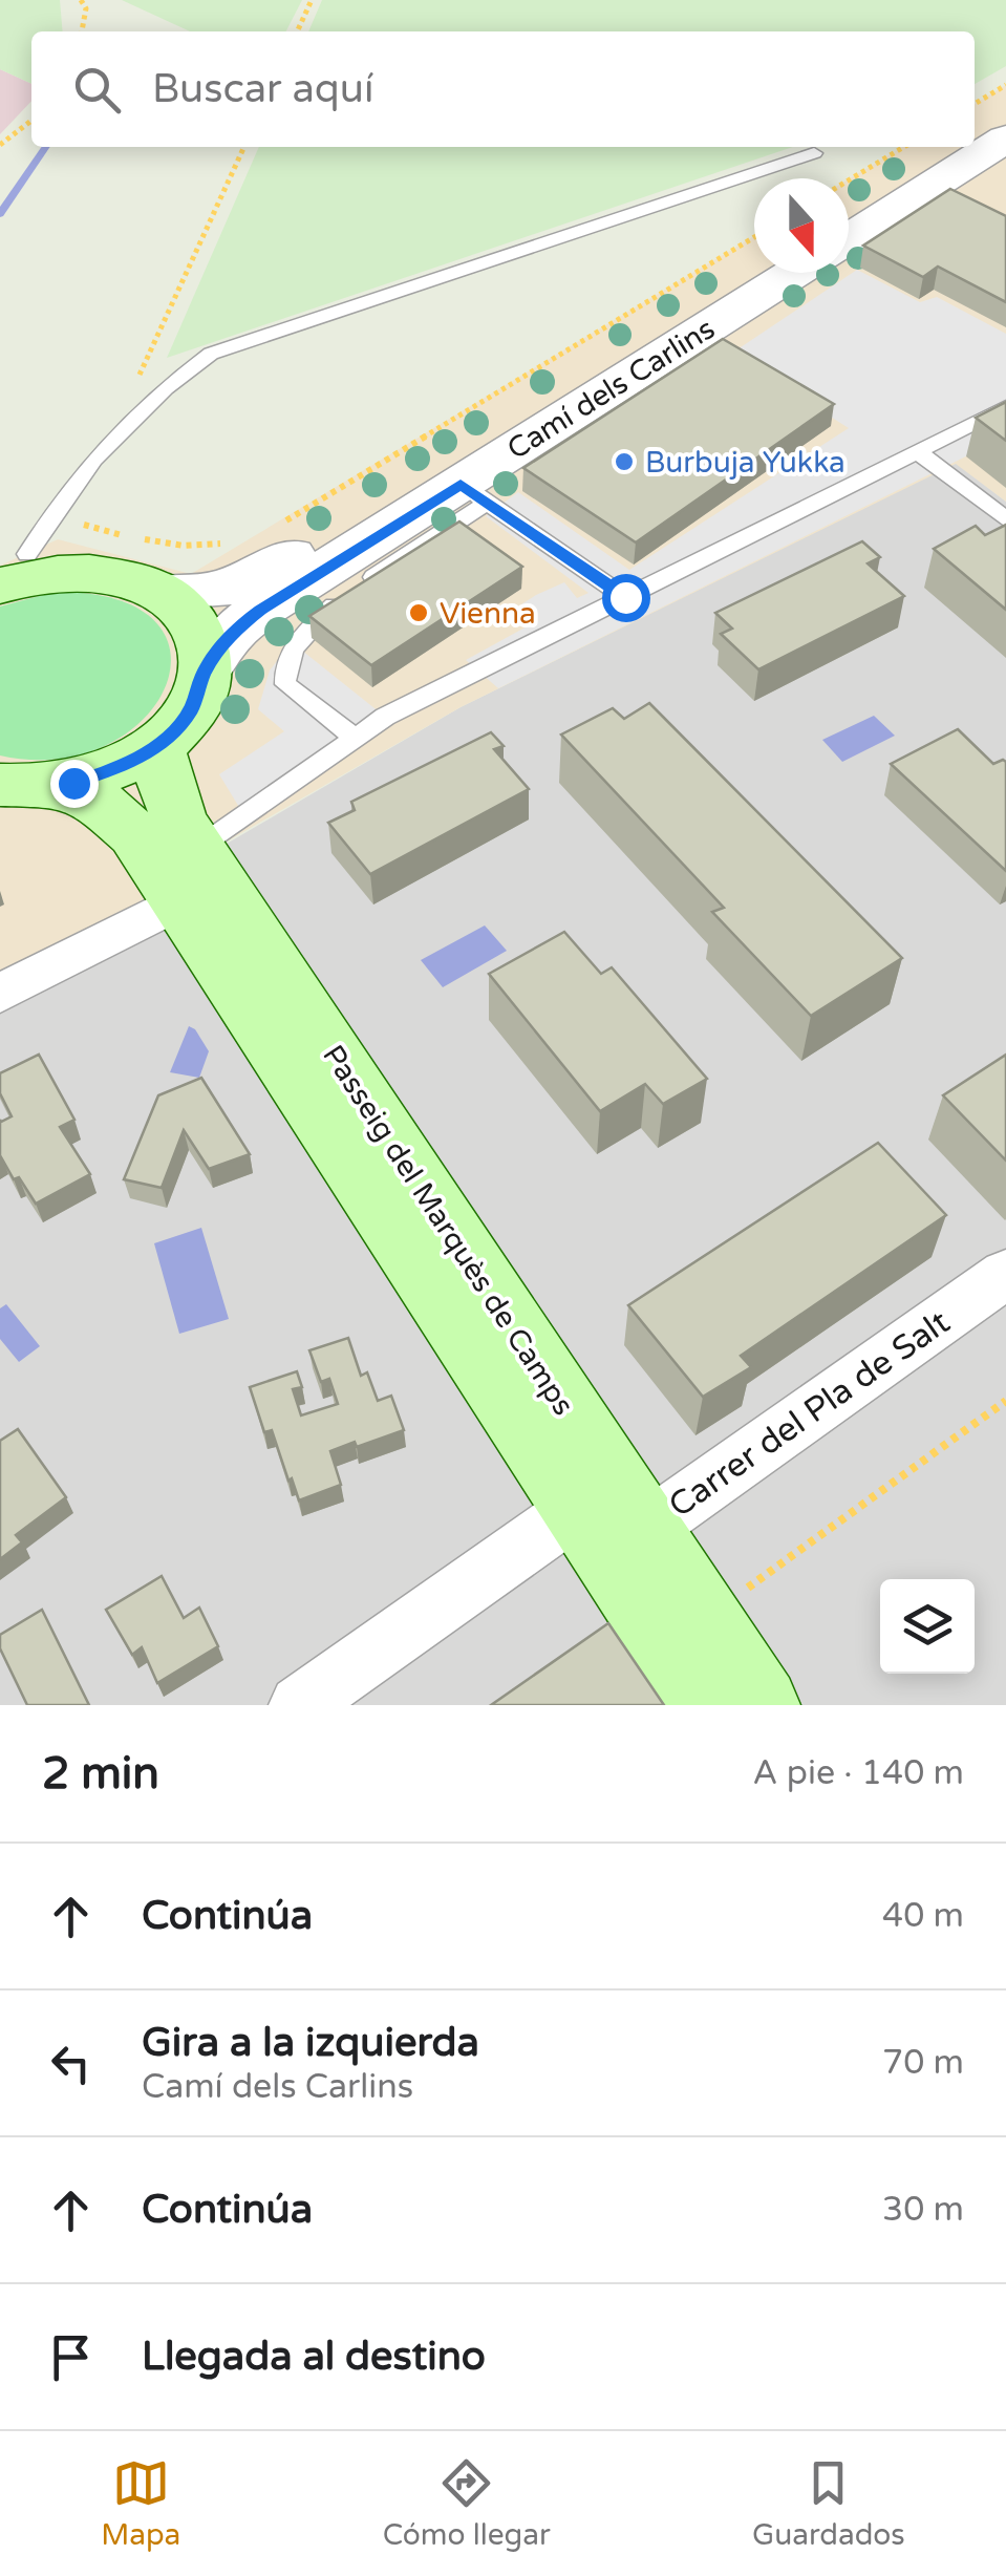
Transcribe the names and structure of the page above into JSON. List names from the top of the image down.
{
  "streets": {
    "main road": ["Passeig del Marquès de Camps"],
    "street": ["Camí dels Carlins", "Carrer del Pla de Salt"]
  },
  "crossings": [
    ["Passeig del Marquès de Camps", "Carrer del Pla de Salt"]
  ],
  "places": ["Burbuja Yukka", "Vienna"],
  "north": "bottom",
  "page": {
    "search": "Buscar aquí",
    "heading": ["2 min", "A pie · 140 m"],
    "list": [
      ["Continúa", "40 m"],
      ["Gira a la izquierda", "Camí dels Carlins", "70 m"],
      ["Continúa", "30 m"],
      "Llegada al destino"
    ],
    "nav": ["Mapa", "Cómo llegar", "Guardados"]
  }
}
